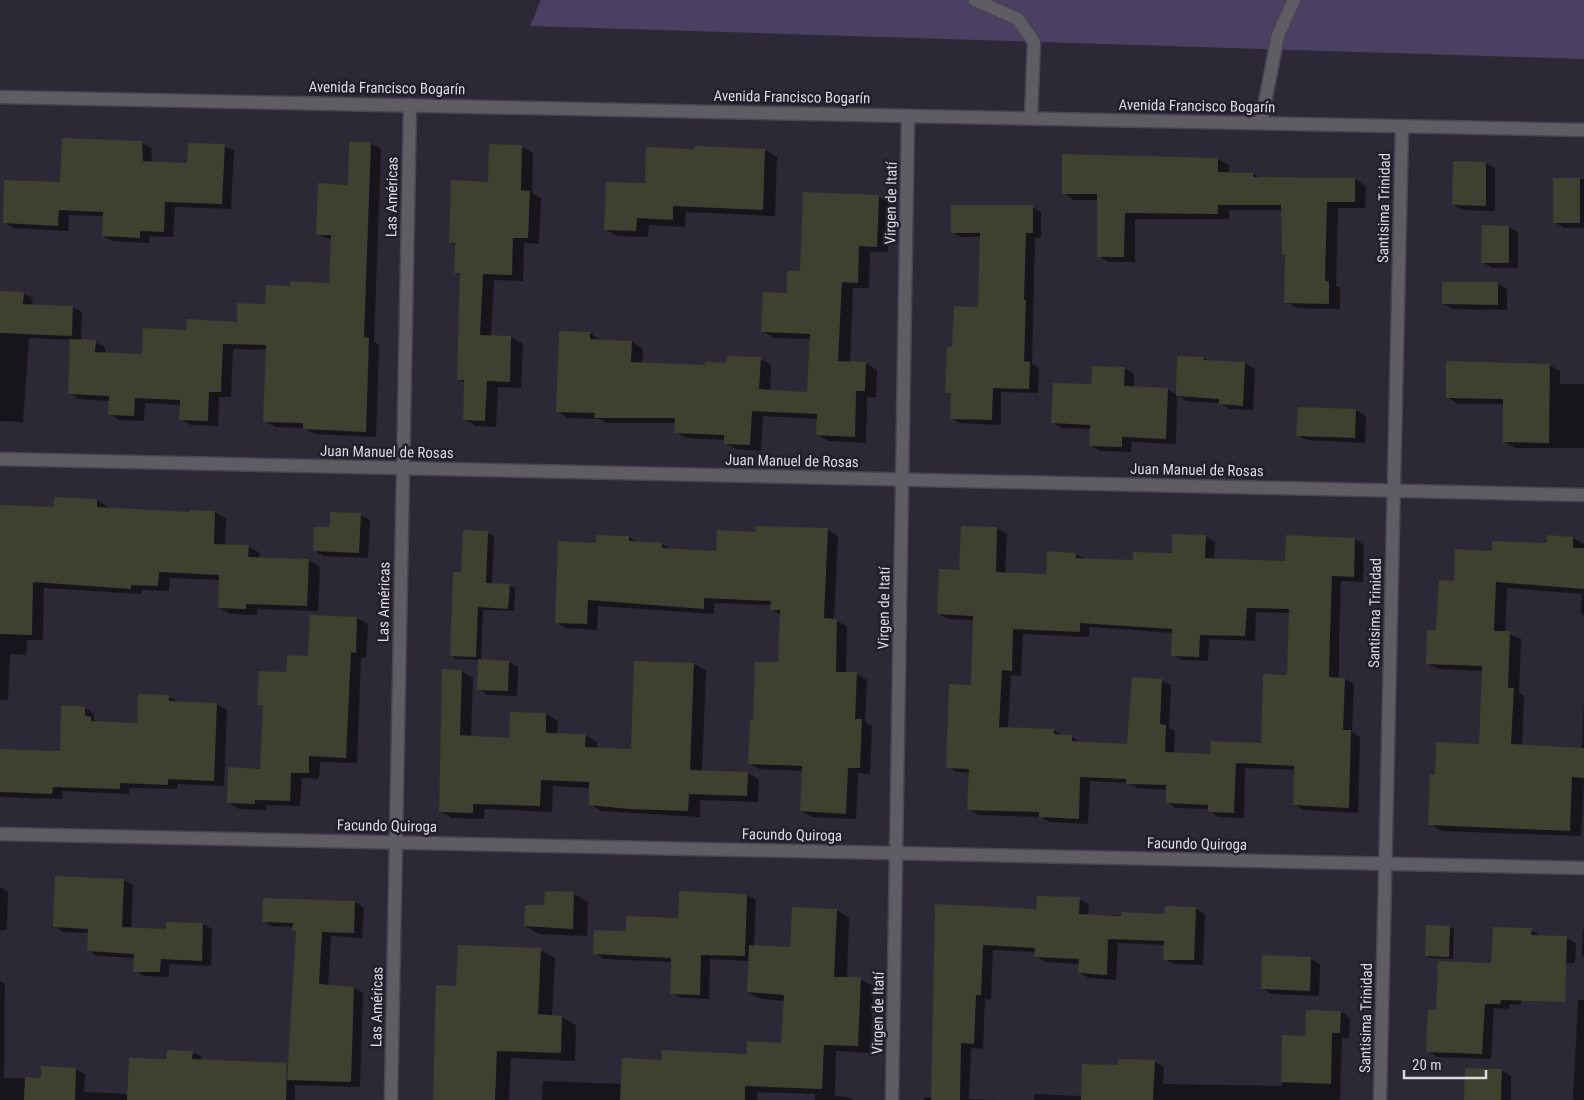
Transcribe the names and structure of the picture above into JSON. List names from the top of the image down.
{
  "streets": {
    "street": [
      "Avenida Francisco Bogarín",
      "Las Américas",
      "Virgen de Itatí",
      "Santisima Trinidad",
      "Juan Manuel de Rosas",
      "Facundo Quiroga"
    ]
  },
  "crossings": [
    ["Avenida Francisco Bogarín", "Las Américas"],
    ["Avenida Francisco Bogarín", "Virgen de Itatí"],
    ["Avenida Francisco Bogarín", "Santisima Trinidad"],
    ["Las Américas", "Juan Manuel de Rosas"],
    ["Las Américas", "Facundo Quiroga"],
    ["Virgen de Itatí", "Juan Manuel de Rosas"],
    ["Virgen de Itatí", "Facundo Quiroga"],
    ["Santisima Trinidad", "Juan Manuel de Rosas"],
    ["Santisima Trinidad", "Facundo Quiroga"]
  ],
  "scale_bar": "20 m"
}
